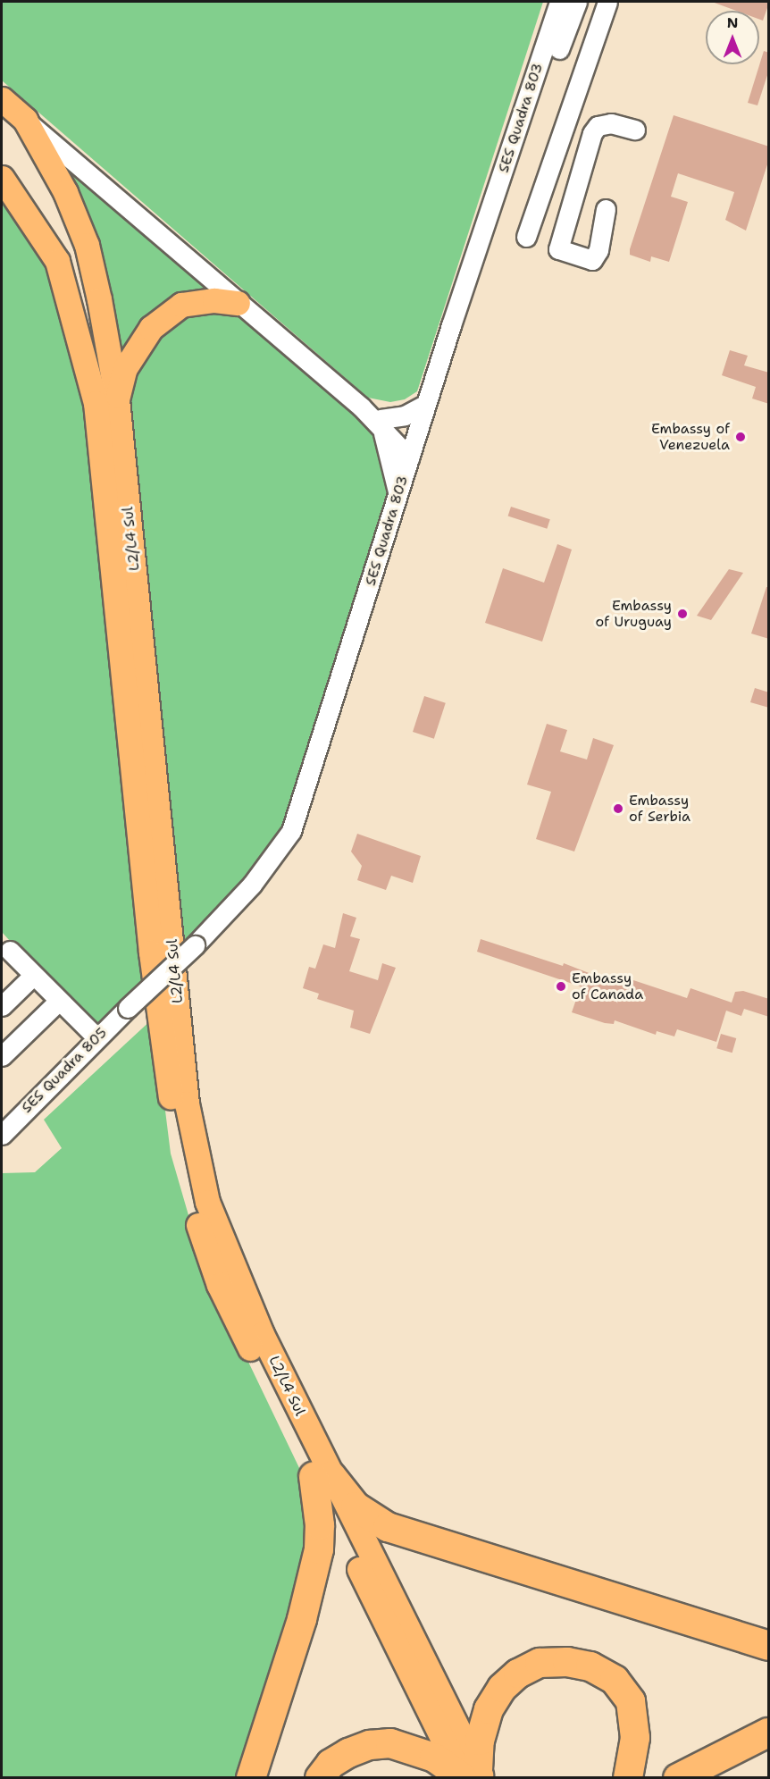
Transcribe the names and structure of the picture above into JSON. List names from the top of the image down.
{
  "streets": {
    "main road": ["L2/L4 Sul"],
    "street": ["SES Quadra 803", "SES Quadra 805"]
  },
  "crossings": [
    ["SES Quadra 803", "L2/L4 Sul"],
    ["SES Quadra 803", "SES Quadra 805"]
  ],
  "places": [
    "Embassy of Venezuela",
    "Embassy of Uruguay",
    "Embassy of Serbia",
    "Embassy of Canada"
  ],
  "north": "top"
}
